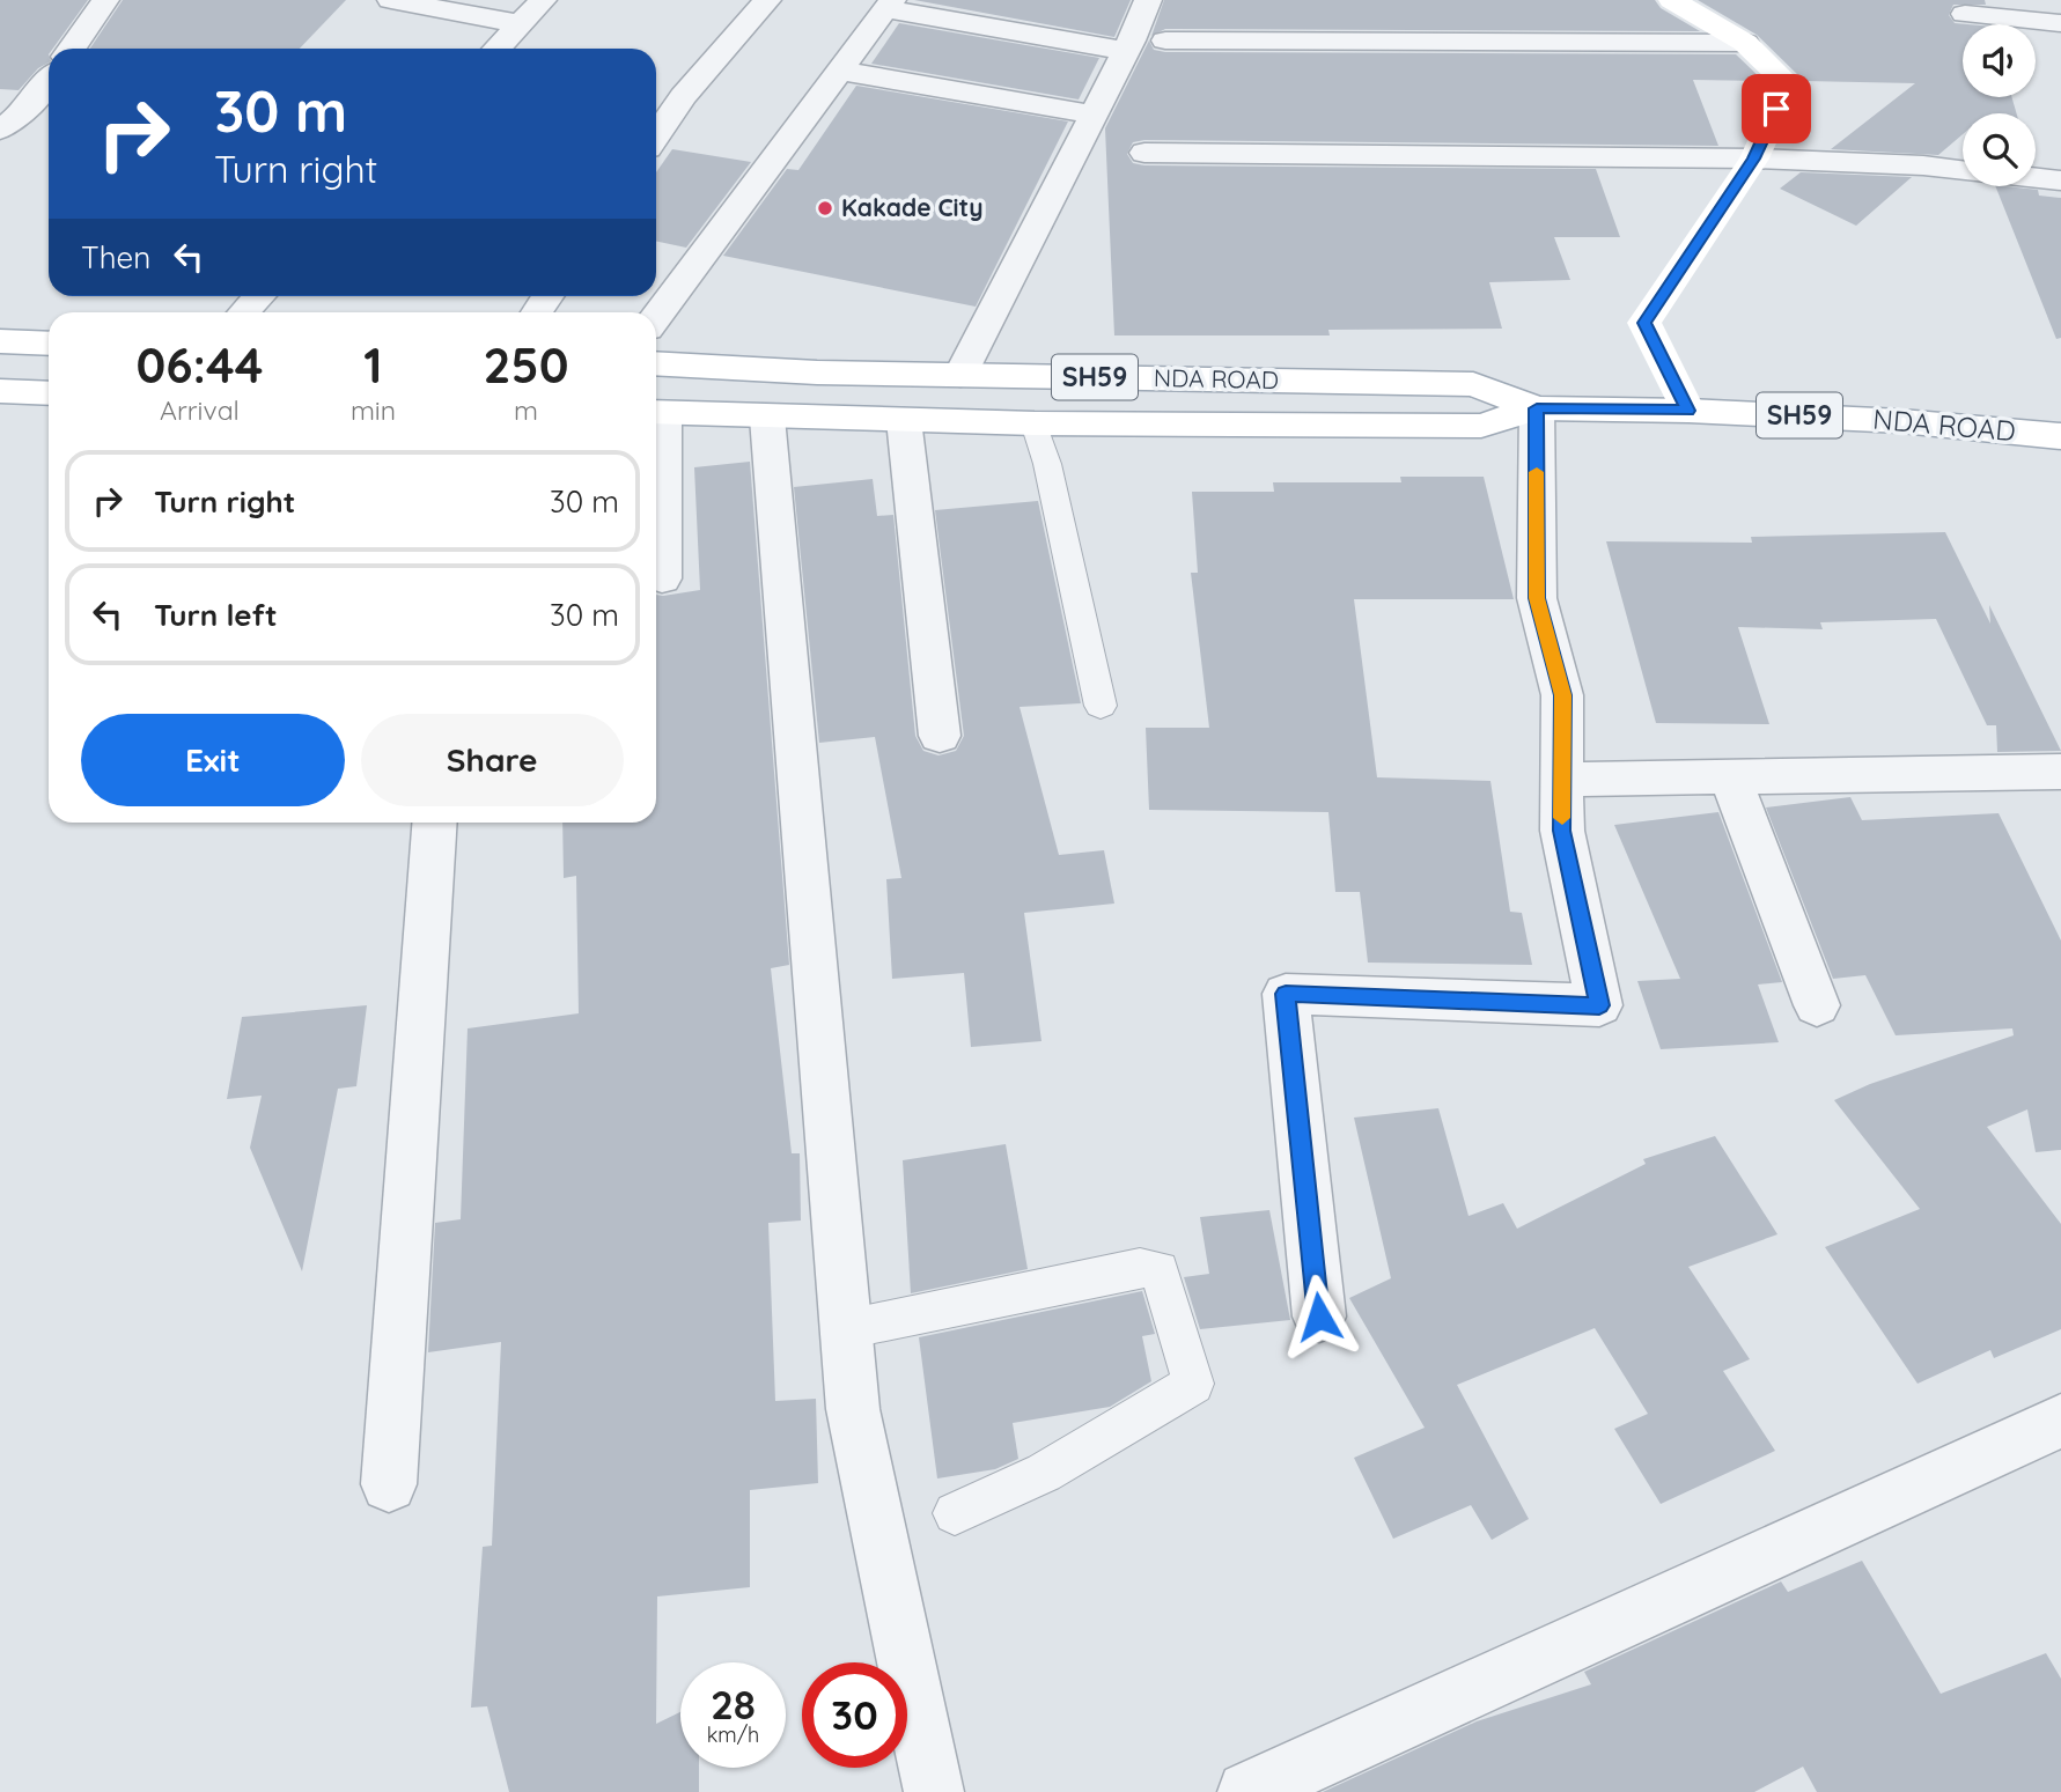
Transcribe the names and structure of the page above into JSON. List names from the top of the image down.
{
  "streets": {
    "main road": ["SH59", "NDA ROAD"]
  },
  "places": ["Kakade City"],
  "page": {
    "turn": ["30 m", "Turn right"],
    "then": "Then",
    "eta": [
      "06:44",
      "Arrival",
      "1",
      "min",
      "250",
      "m"
    ],
    "list": [
      {
        "name": "Turn right",
        "value": "30 m"
      },
      {
        "name": "Turn left",
        "value": "30 m"
      }
    ],
    "buttons": ["Exit", "Share"],
    "speed": "28 km/h",
    "limit": "30"
  }
}
